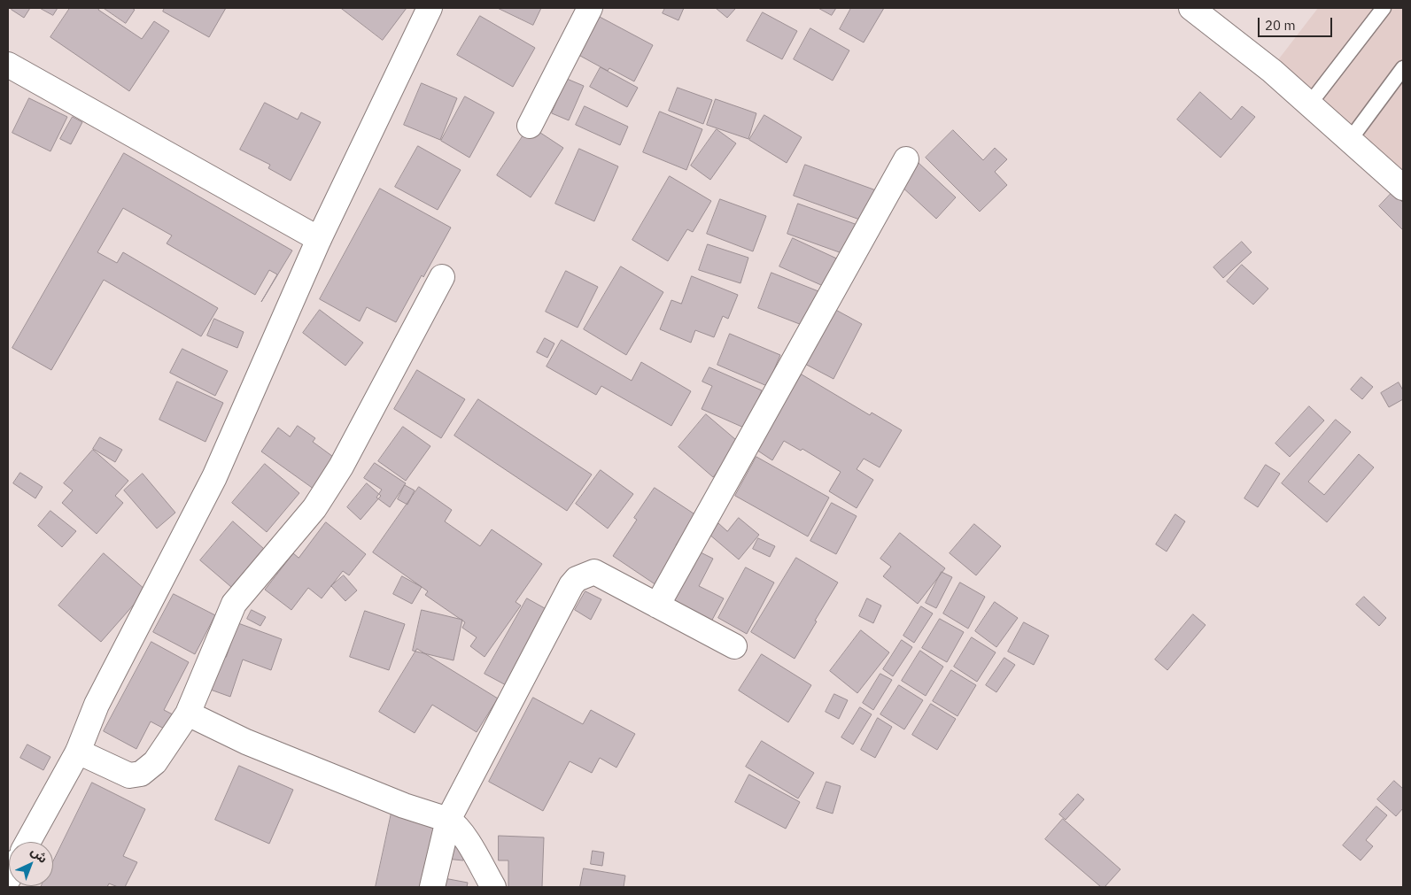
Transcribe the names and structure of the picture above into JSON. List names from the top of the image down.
{
  "scale_bar": "20 m",
  "north": "top right"
}
